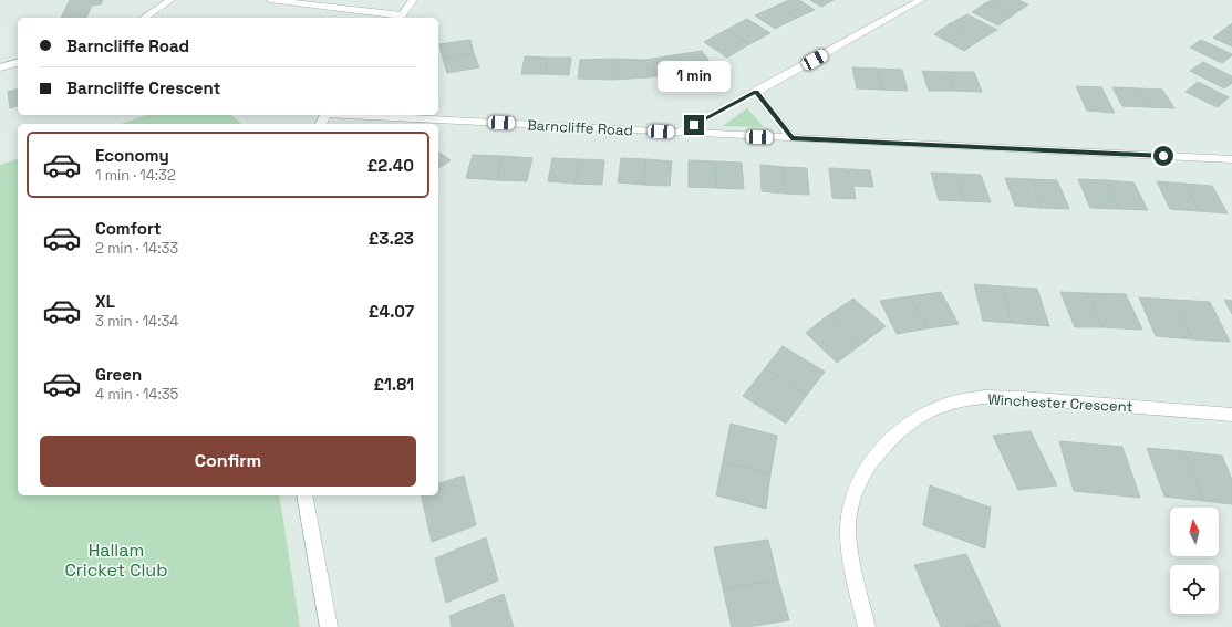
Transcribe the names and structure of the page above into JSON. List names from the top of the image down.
{
  "streets": {
    "street": ["Barncliffe Road", "Winchester Crescent"]
  },
  "parks": ["Hallam Cricket Club"],
  "north": "top",
  "page": {
    "banner": ["Barncliffe Road", "Barncliffe Crescent"],
    "bubble": "1 min",
    "list": [
      {
        "name": "Economy",
        "note": "1 min · 14:32",
        "value": "£2.40"
      },
      {
        "name": "Comfort",
        "note": "2 min · 14:33",
        "value": "£3.23"
      },
      {
        "name": "XL",
        "note": "3 min · 14:34",
        "value": "£4.07"
      },
      {
        "name": "Green",
        "note": "4 min · 14:35",
        "value": "£1.81"
      }
    ],
    "buttons": "Confirm"
  }
}
